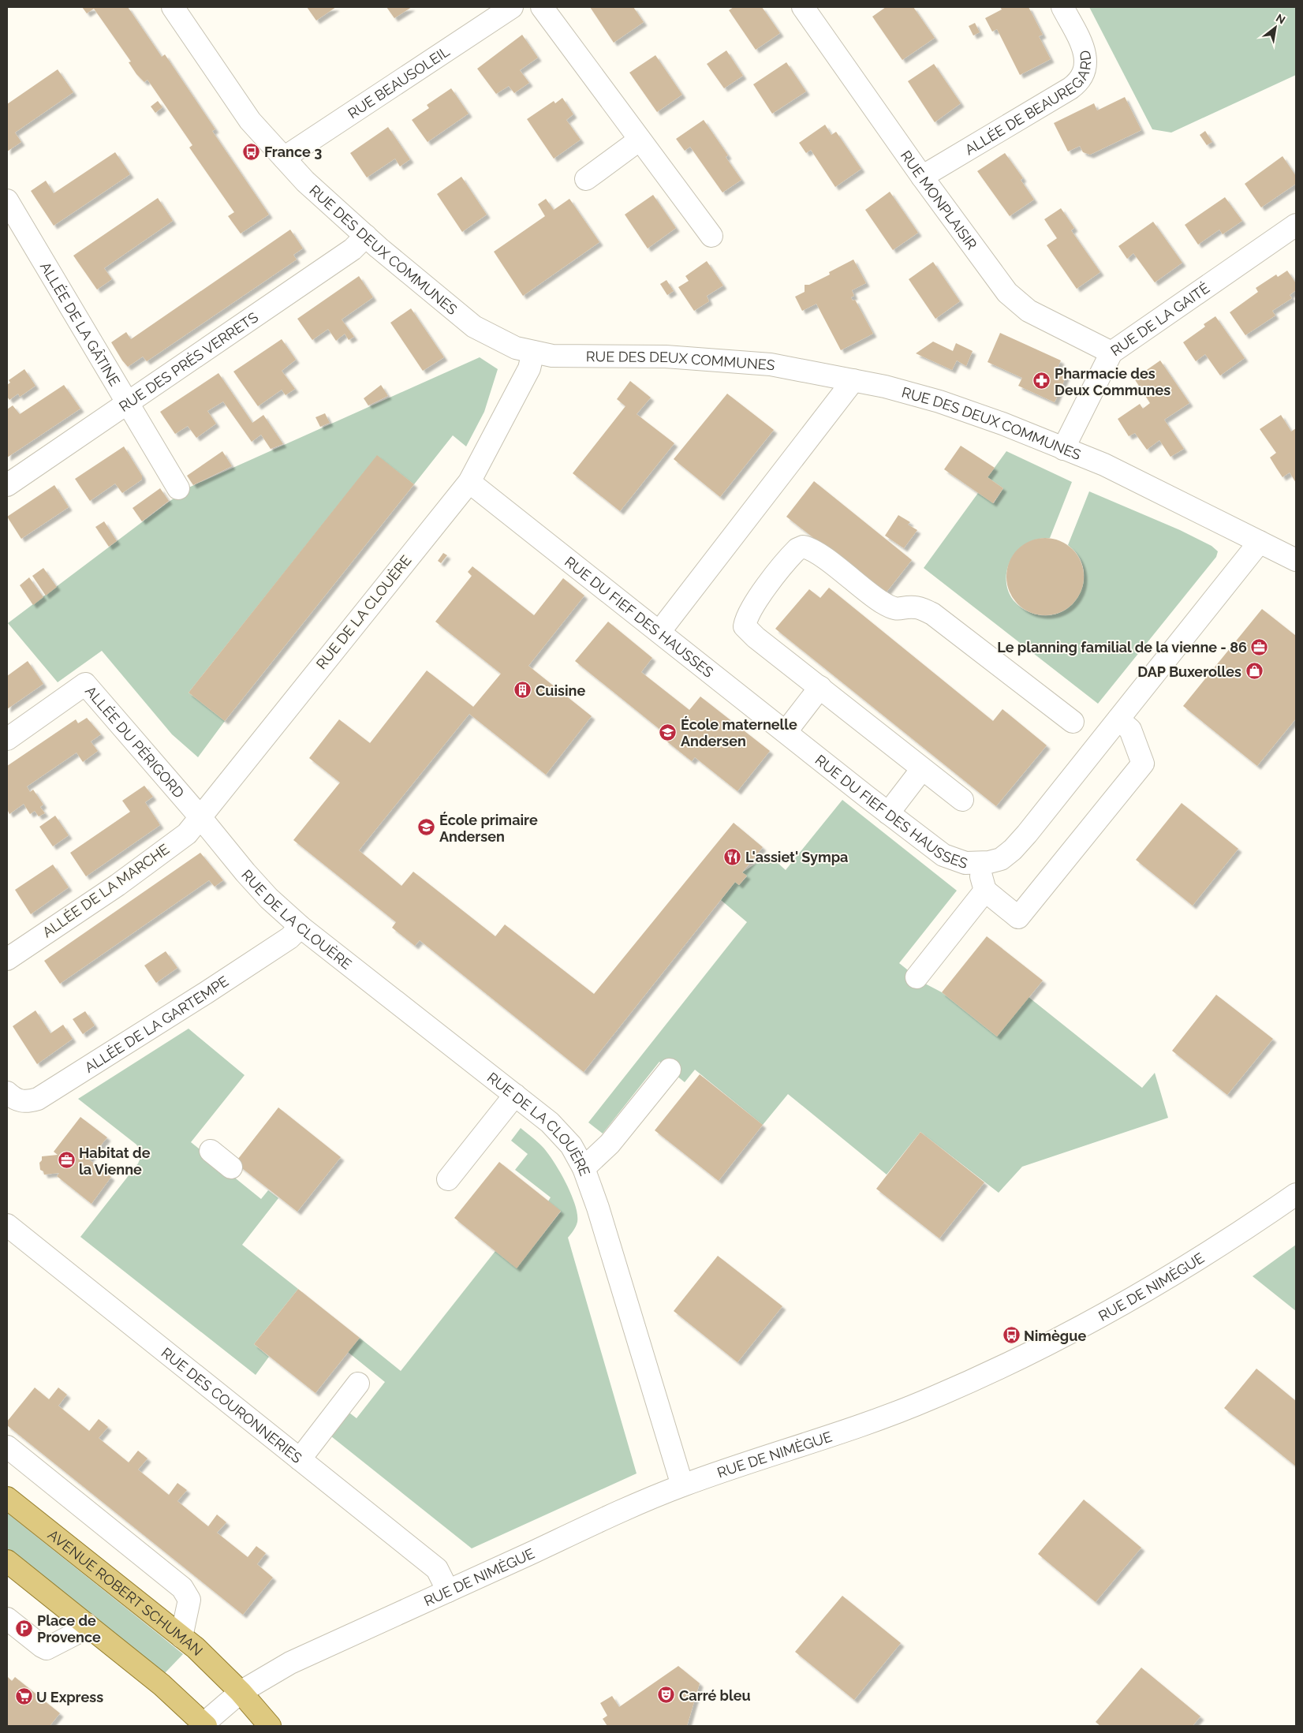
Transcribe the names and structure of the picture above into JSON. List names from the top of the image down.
{
  "streets": {
    "main road": ["AVENUE ROBERT SCHUMAN"],
    "street": [
      "RUE BEAUSOLEIL",
      "ALLÉE DE BEAUREGARD",
      "RUE MONPLAISIR",
      "RUE DES DEUX COMMUNES",
      "RUE DE LA GAITÉ",
      "ALLÉE DE LA GÂTINE",
      "RUE DES PRÉS VERRETS",
      "RUE DE LA CLOUÈRE",
      "RUE DU FIEF DES HAUSSES",
      "ALLÉE DU PÉRIGORD",
      "ALLÉE DE LA MARCHE",
      "ALLÉE DE LA GARTEMPE",
      "RUE DE NIMÈGUE",
      "RUE DES COURONNERIES"
    ]
  },
  "crossings": [
    ["RUE BEAUSOLEIL", "RUE DES DEUX COMMUNES"],
    ["ALLÉE DE BEAUREGARD", "RUE MONPLAISIR"],
    ["RUE MONPLAISIR", "RUE DE LA GAITÉ"],
    ["RUE DES DEUX COMMUNES", "RUE DE LA GAITÉ"],
    ["RUE DES DEUX COMMUNES", "RUE DES PRÉS VERRETS"],
    ["RUE DES DEUX COMMUNES", "RUE DE LA CLOUÈRE"],
    ["RUE DES DEUX COMMUNES", "RUE DU FIEF DES HAUSSES"],
    ["ALLÉE DE LA GÂTINE", "RUE DES PRÉS VERRETS"],
    ["RUE DE LA CLOUÈRE", "RUE DU FIEF DES HAUSSES"],
    ["RUE DE LA CLOUÈRE", "ALLÉE DU PÉRIGORD"],
    ["RUE DE LA CLOUÈRE", "ALLÉE DE LA MARCHE"],
    ["RUE DE LA CLOUÈRE", "ALLÉE DE LA GARTEMPE"],
    ["RUE DE LA CLOUÈRE", "RUE DE NIMÈGUE"],
    ["ALLÉE DU PÉRIGORD", "ALLÉE DE LA MARCHE"],
    ["RUE DE NIMÈGUE", "RUE DES COURONNERIES"],
    ["RUE DE NIMÈGUE", "AVENUE ROBERT SCHUMAN"]
  ],
  "places": {
    "bus stop": ["France 3", "Nimègue"],
    "pharmacy": ["Pharmacie des Deux Communes"],
    "office": ["Le planning familial de la vienne - 86", "Habitat de la Vienne"],
    "shop": ["DAP Buxerolles"],
    "building": ["Cuisine"],
    "school or university": ["École maternelle Andersen", "École primaire Andersen"],
    "restaurant": ["L'assiet' Sympa"],
    "parking": ["Place de Provence"],
    "theatre": ["Carré bleu"],
    "supermarket": ["U Express"]
  },
  "north": "top right"
}
